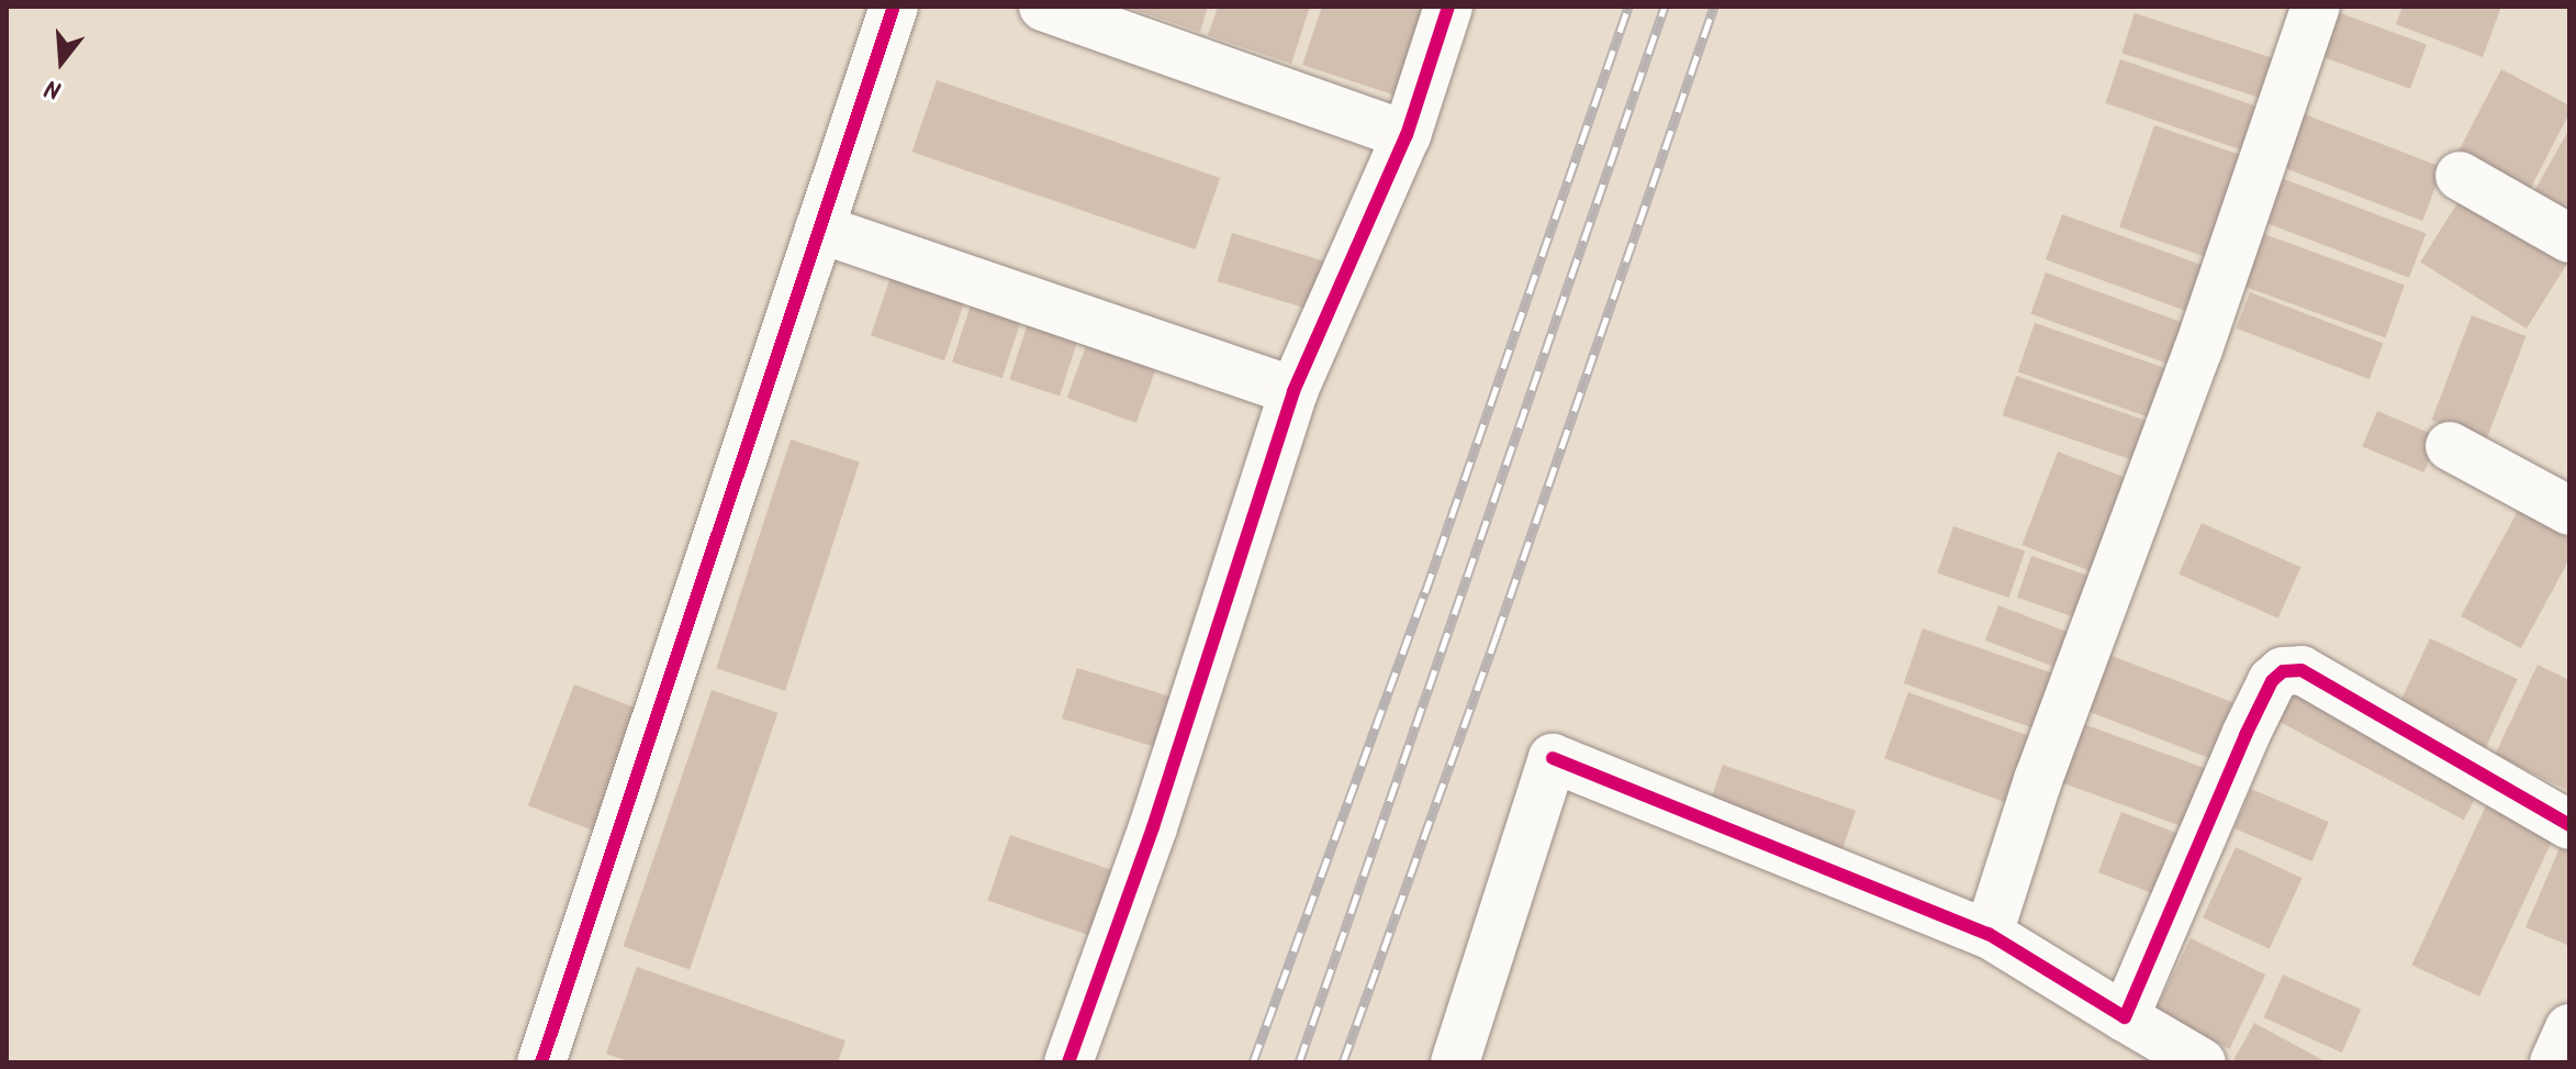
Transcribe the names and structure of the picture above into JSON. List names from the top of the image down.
{
  "north": "bottom"
}
